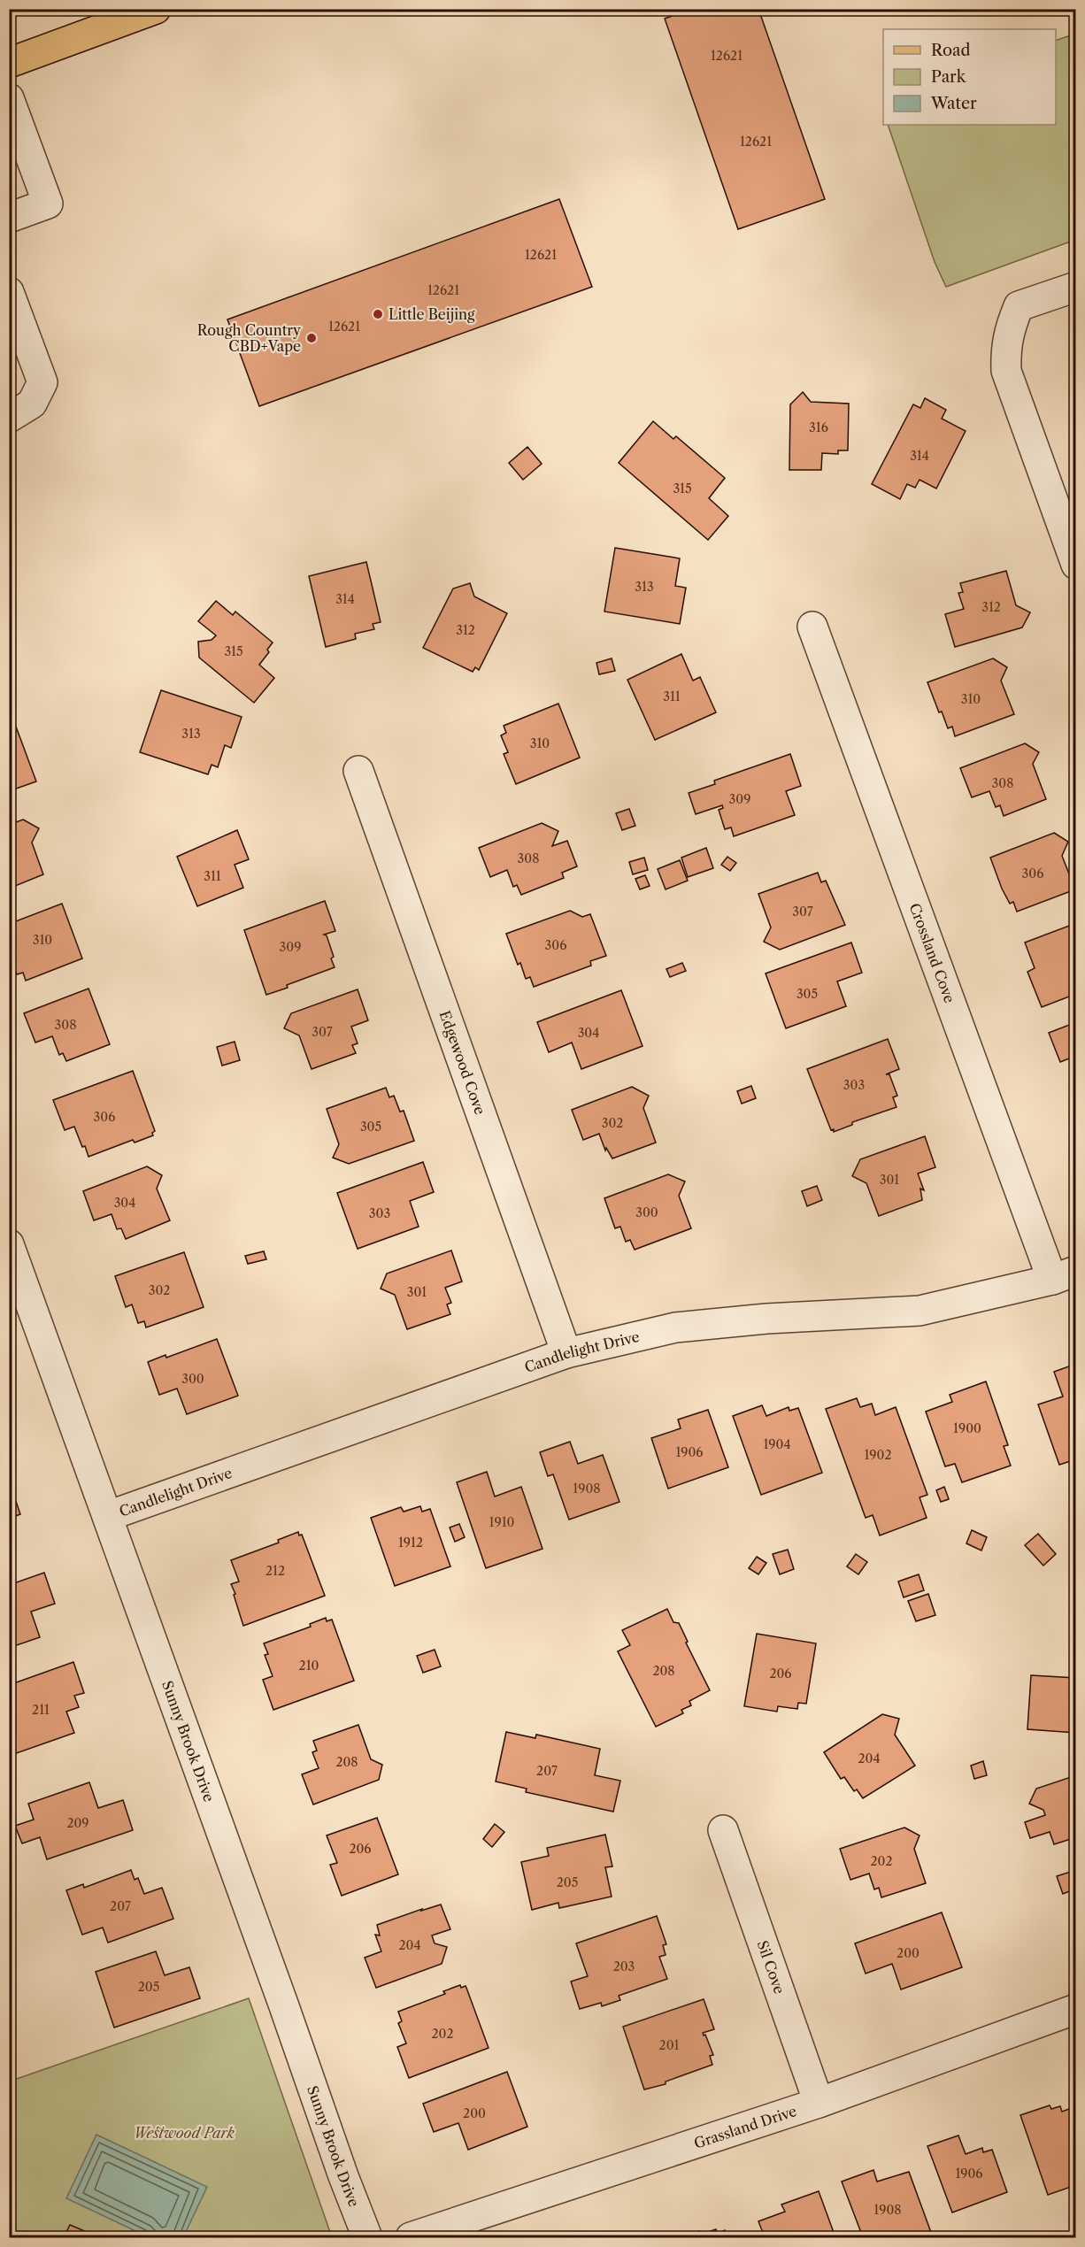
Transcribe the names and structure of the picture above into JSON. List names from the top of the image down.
{
  "streets": {
    "street": [
      "Crossland Cove",
      "Edgewood Cove",
      "Candlelight Drive",
      "Sunny Brook Drive",
      "Sil Cove",
      "Grassland Drive"
    ]
  },
  "crossings": [
    ["Crossland Cove", "Candlelight Drive"],
    ["Edgewood Cove", "Candlelight Drive"],
    ["Candlelight Drive", "Sunny Brook Drive"],
    ["Sil Cove", "Grassland Drive"]
  ],
  "parks": ["Westwood Park"],
  "places": ["Little Beijing", "Rough Country CBD+Vape"],
  "house_numbers": [
    "12621",
    "12621",
    "12621",
    "12621",
    "12621",
    "316",
    "314",
    "315",
    "313",
    "314",
    "312",
    "312",
    "315",
    "311",
    "310",
    "313",
    "310",
    "308",
    "309",
    "308",
    "306",
    "311",
    "307",
    "310",
    "306",
    "309",
    "305",
    "308",
    "307",
    "304",
    "303",
    "306",
    "302",
    "305",
    "301",
    "304",
    "300",
    "303",
    "302",
    "301",
    "300",
    "1900",
    "1904",
    "1906",
    "1902",
    "1908",
    "1910",
    "1912",
    "212",
    "210",
    "208",
    "206",
    "211",
    "204",
    "208",
    "207",
    "209",
    "206",
    "202",
    "205",
    "207",
    "204",
    "200",
    "203",
    "205",
    "202",
    "201",
    "200",
    "1906",
    "1908"
  ],
  "legend": ["Road", "Park", "Water"]
}
